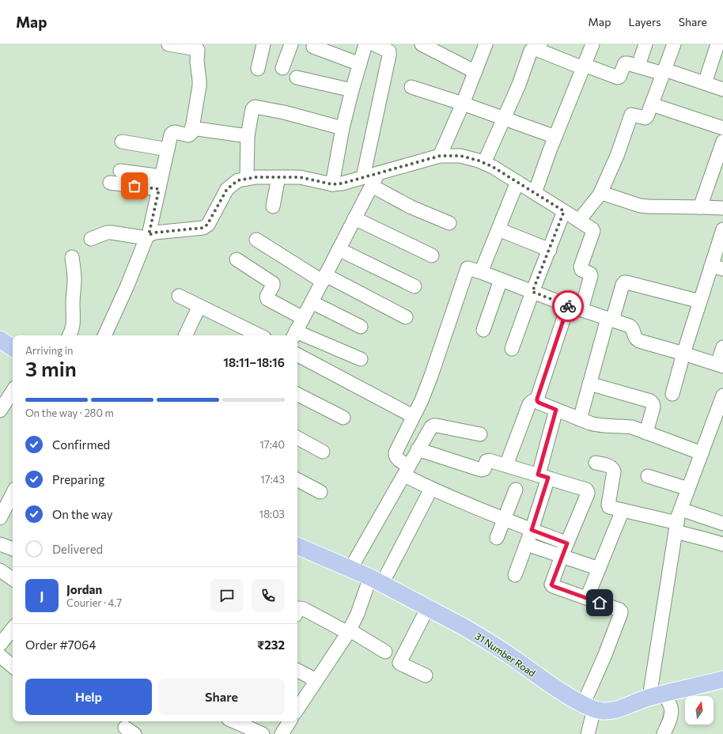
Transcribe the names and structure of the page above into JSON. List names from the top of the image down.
{
  "streets": {
    "main road": ["31 Number Road"]
  },
  "north": "top",
  "page": {
    "header": "Map",
    "nav": ["Map", "Layers", "Share"],
    "heading": ["3 min", "Arriving in", "18:11–18:16"],
    "panel": [
      "Jordan",
      "Courier · 4.7",
      "Order #7064",
      "₹232"
    ],
    "bar": "On the way · 280 m",
    "list": [
      ["Confirmed", "17:40"],
      ["Preparing", "17:43"],
      ["On the way", "18:03"],
      "Delivered"
    ],
    "round": "J",
    "buttons": ["Help", "Share"]
  }
}
